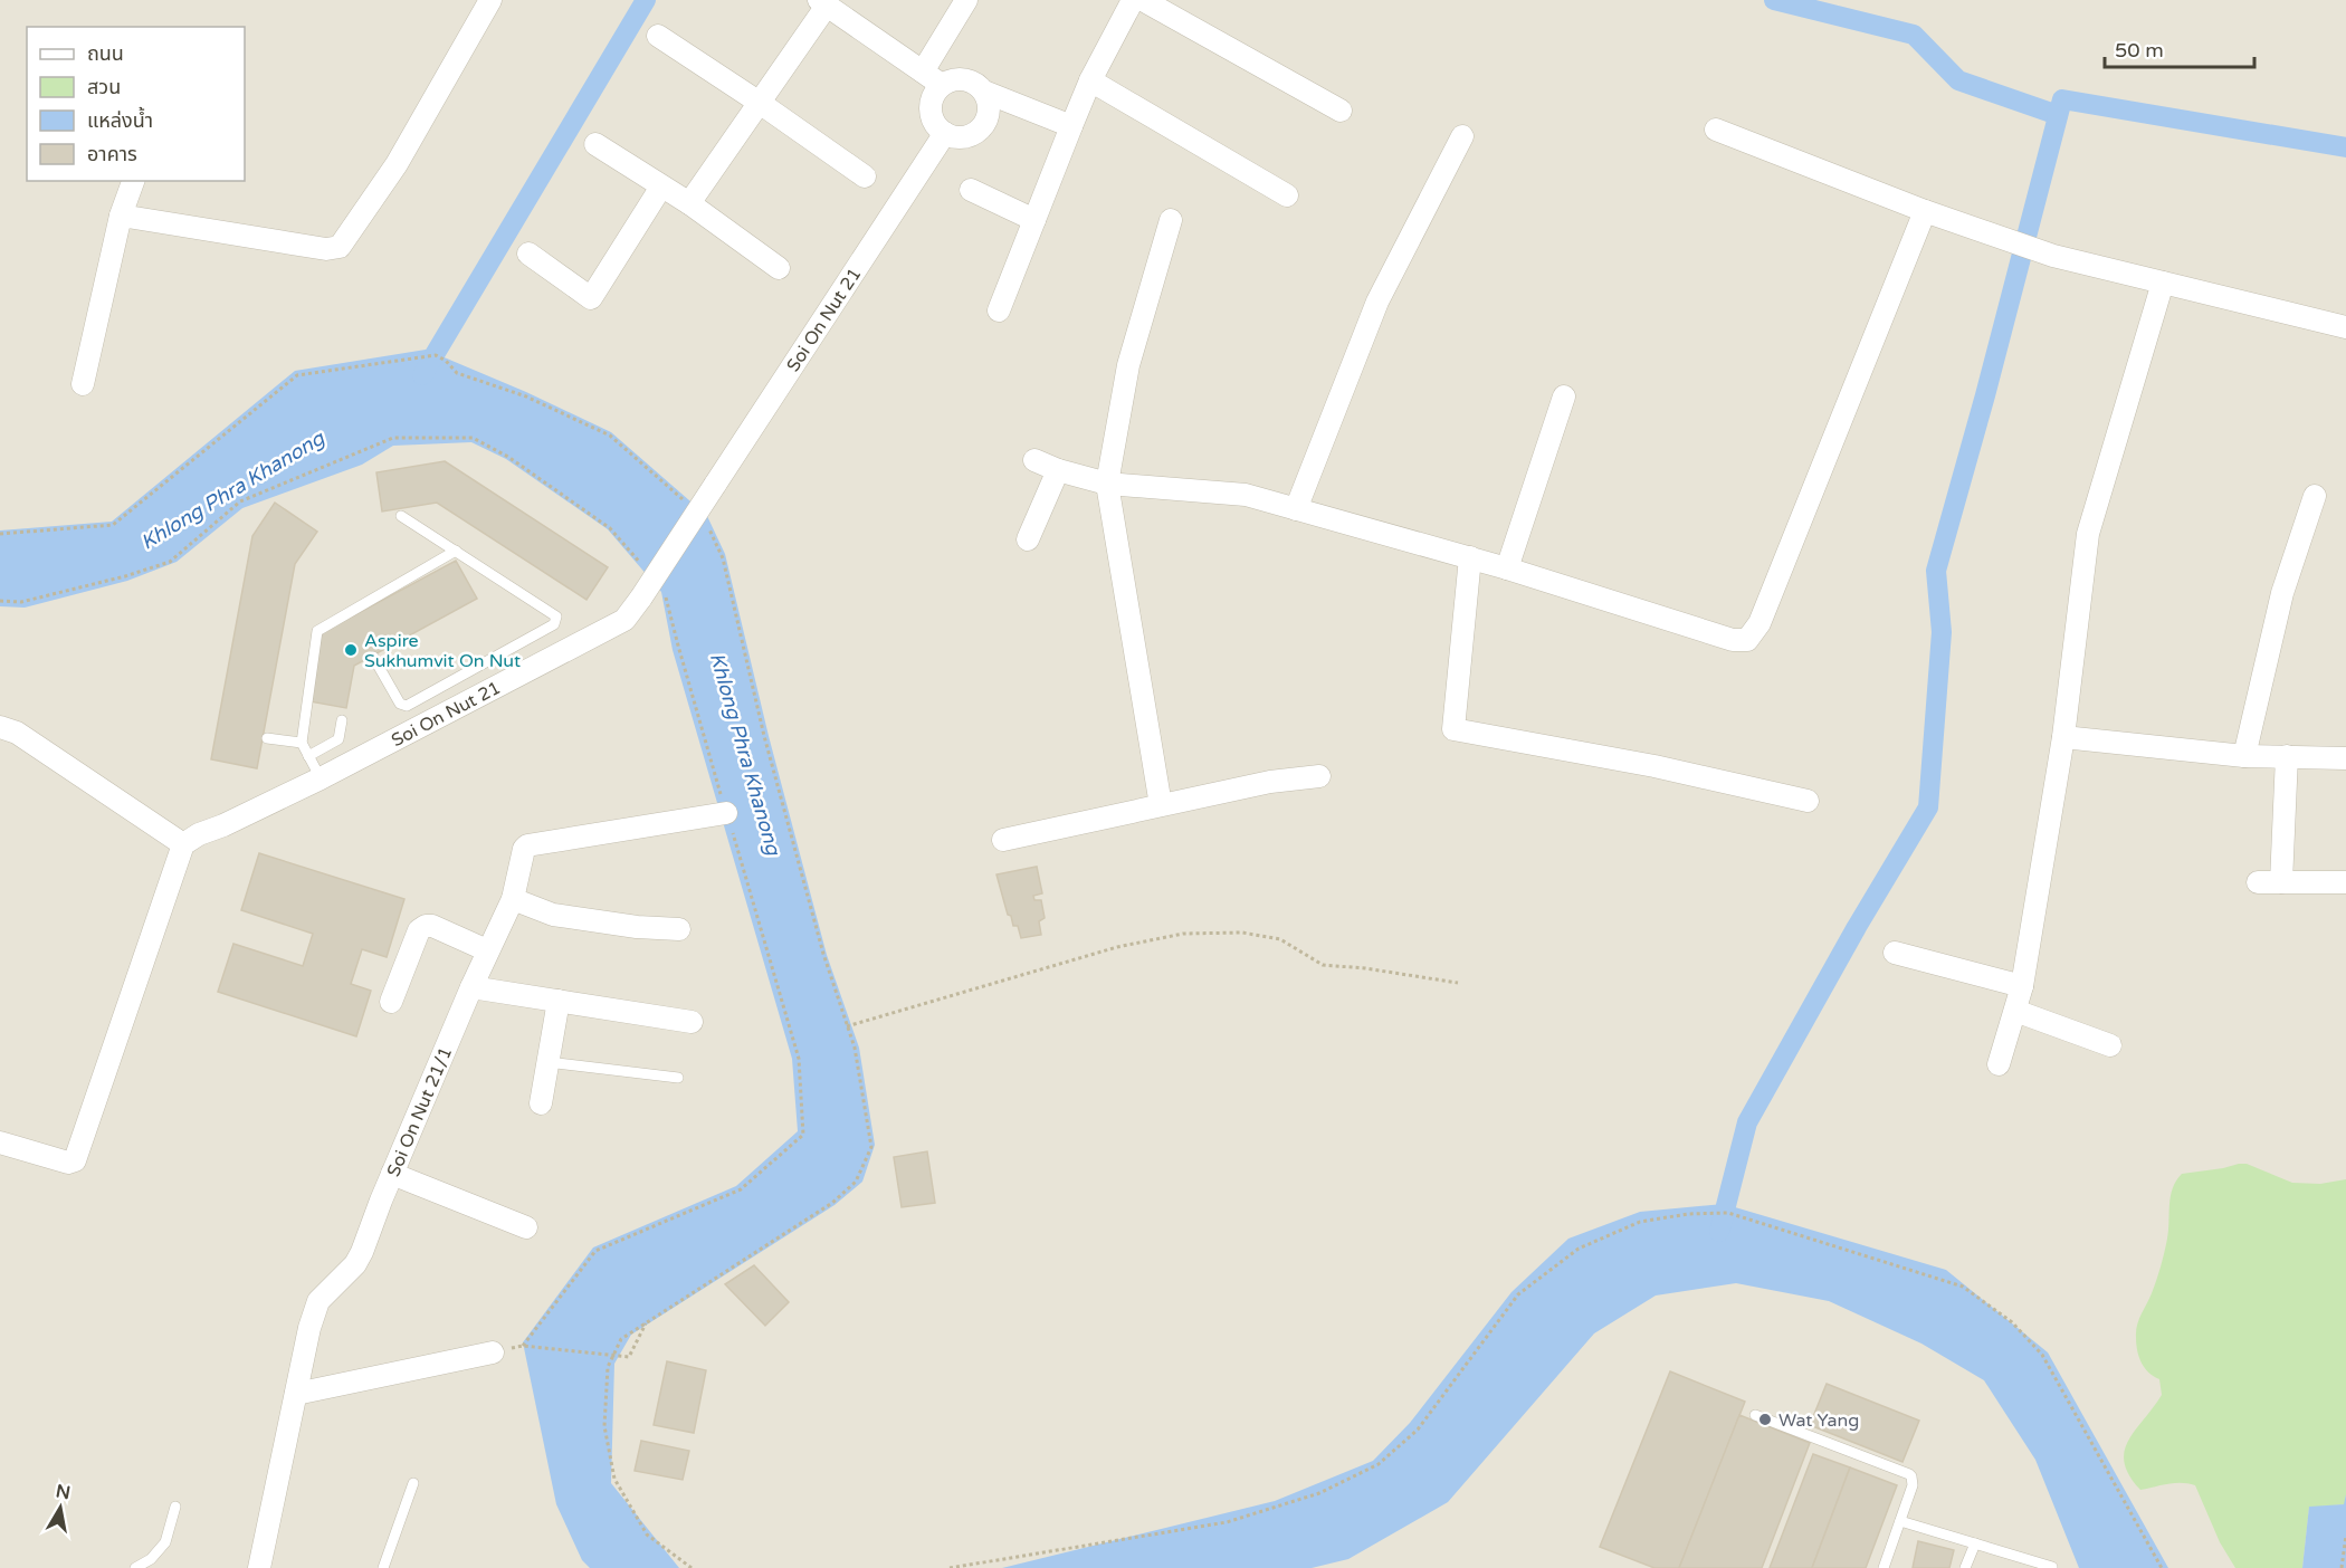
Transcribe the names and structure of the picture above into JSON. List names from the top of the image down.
{
  "streets": {
    "street": ["Soi On Nut 21", "Soi On Nut 21/1"]
  },
  "water": ["Khlong Phra Khanong"],
  "places": ["Aspire Sukhumvit On Nut", "Wat Yang"],
  "legend": [
    "ถนน",
    "สวน",
    "แหล่งน้ำ",
    "อาคาร"
  ],
  "scale_bar": "50 m",
  "north": "top"
}
